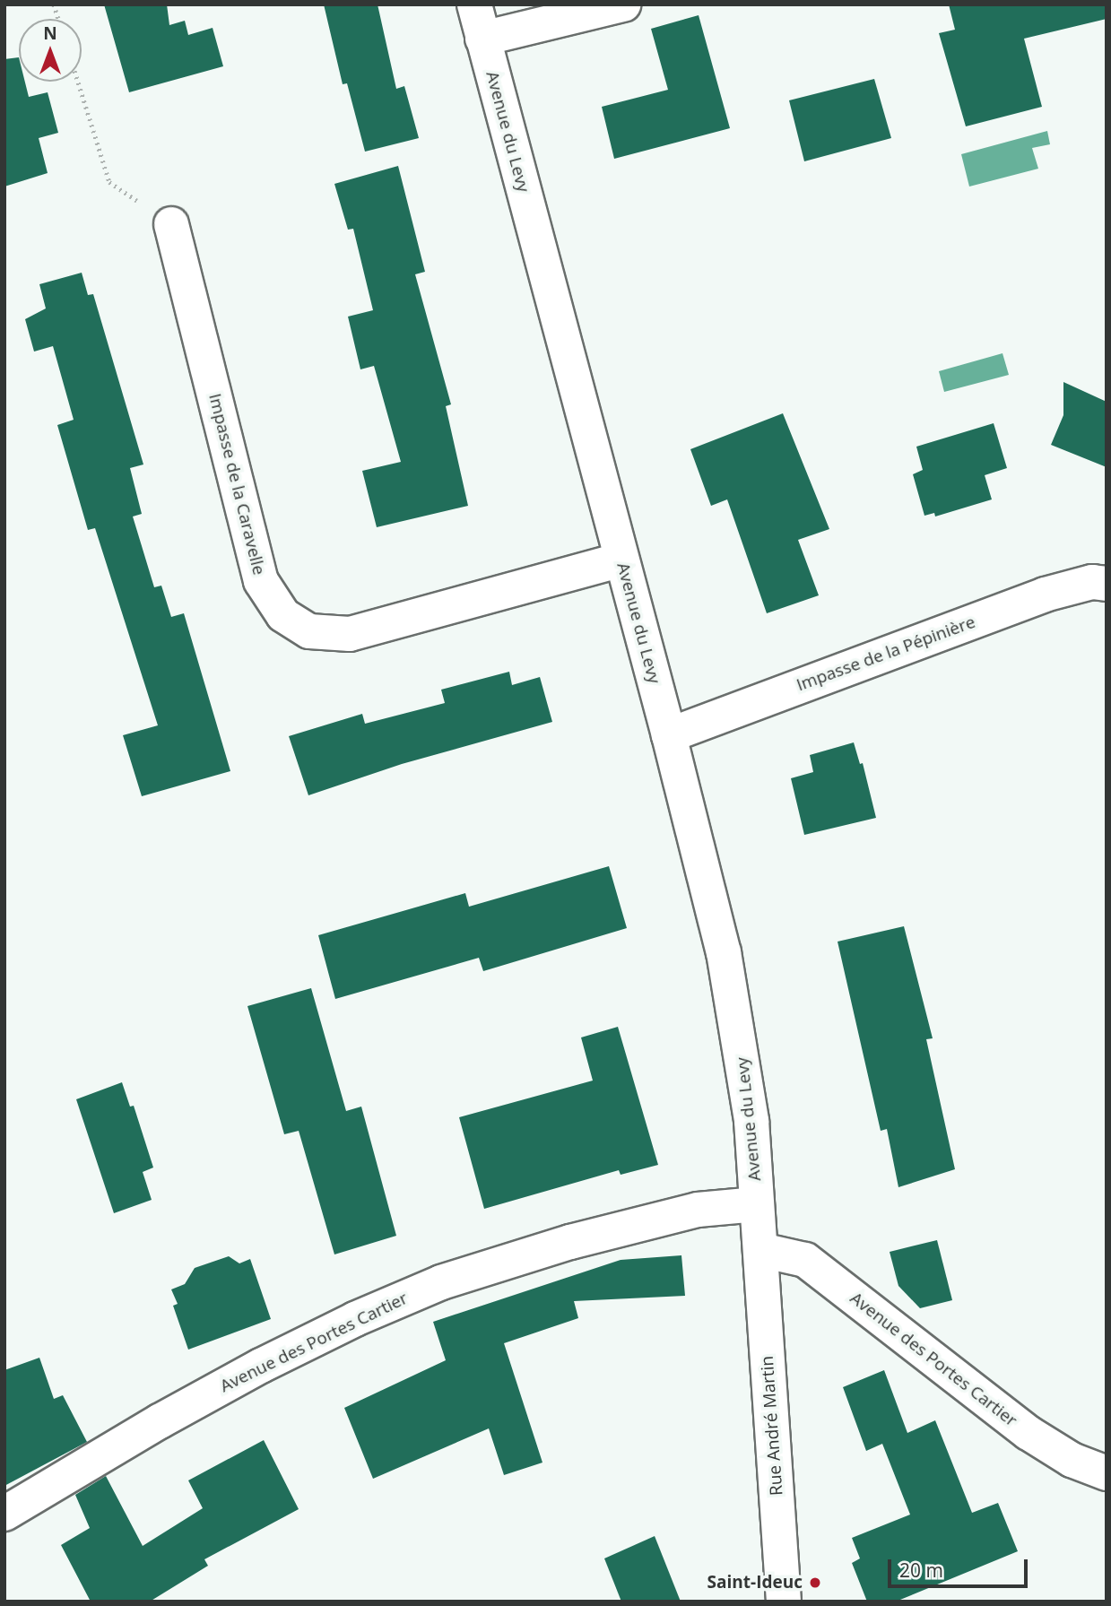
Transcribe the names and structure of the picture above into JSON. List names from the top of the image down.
{
  "streets": {
    "street": [
      "Avenue du Levy",
      "Impasse de la Caravelle",
      "Impasse de la Pépinière",
      "Avenue des Portes Cartier",
      "Rue André Martin"
    ]
  },
  "crossings": [
    ["Avenue du Levy", "Impasse de la Caravelle"],
    ["Avenue du Levy", "Impasse de la Pépinière"],
    ["Avenue du Levy", "Avenue des Portes Cartier"],
    ["Avenue du Levy", "Rue André Martin"],
    ["Avenue des Portes Cartier", "Rue André Martin"]
  ],
  "places": ["Saint-Ideuc"],
  "scale_bar": "20 m",
  "north": "top"
}
